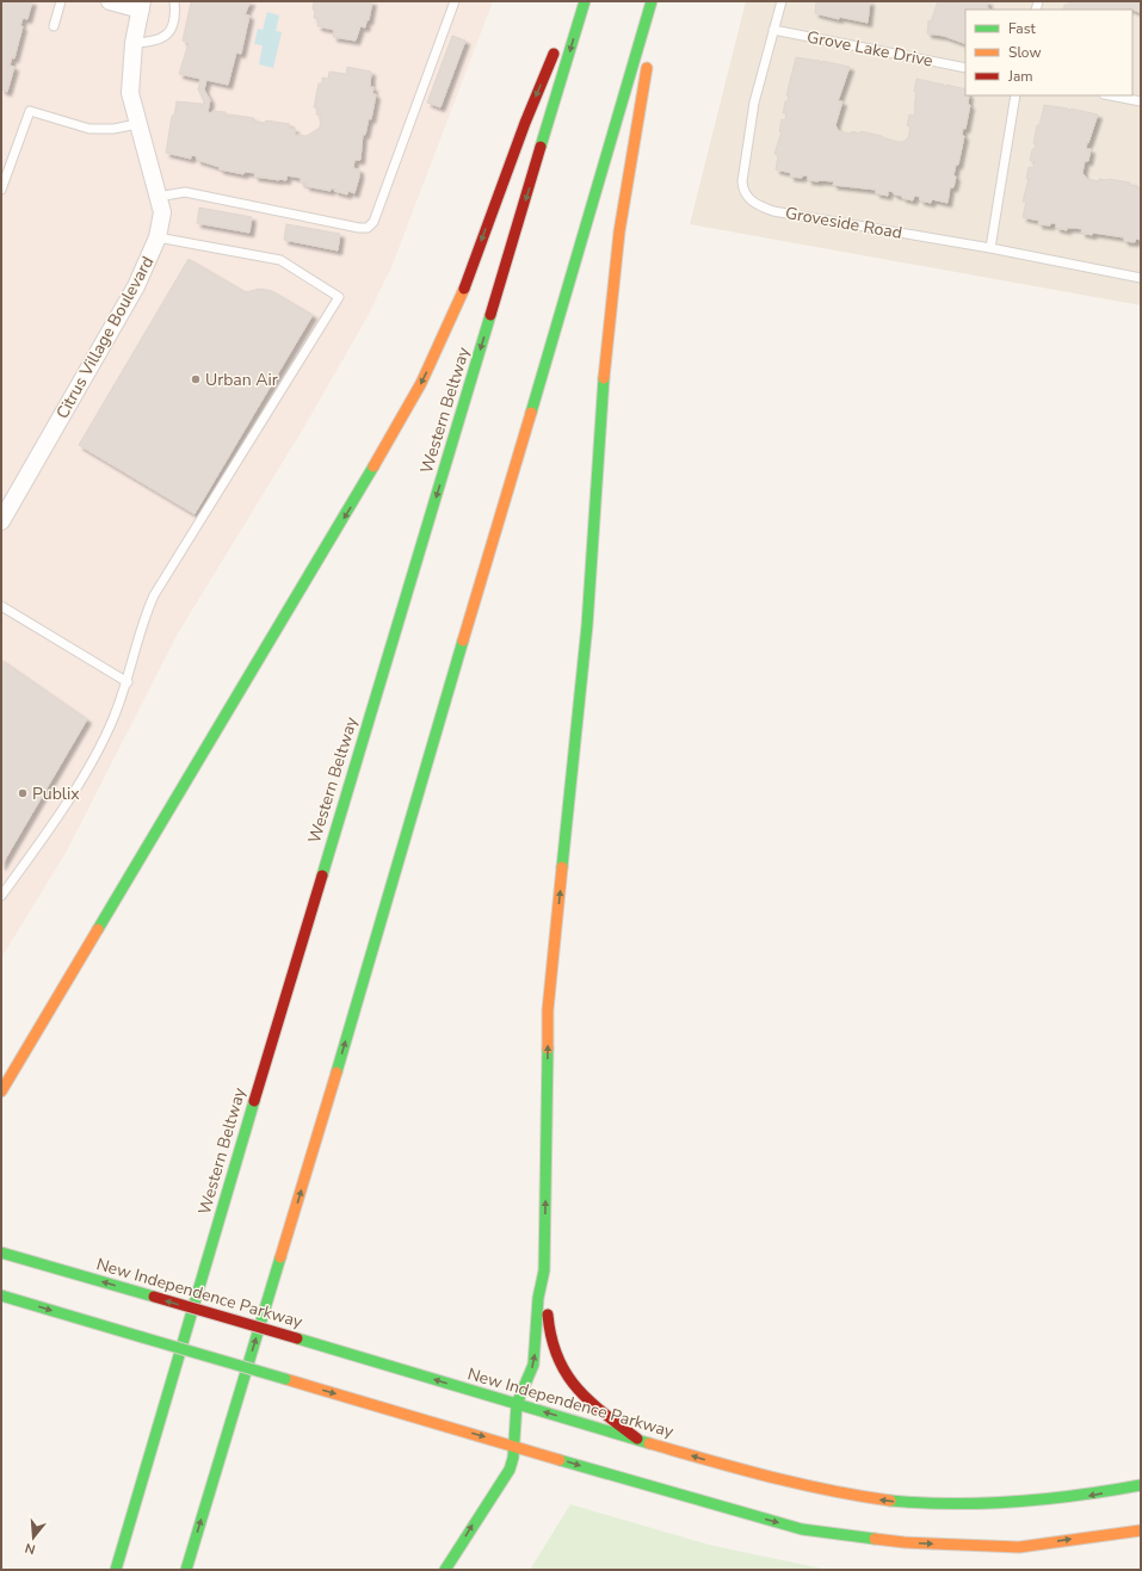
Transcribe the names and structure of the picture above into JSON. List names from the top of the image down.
{
  "streets": {
    "main road": ["Western Beltway", "New Independence Parkway"],
    "street": ["Citrus Village Boulevard"],
    "lane": ["Grove Lake Drive", "Groveside Road"]
  },
  "crossings": [
    ["Grove Lake Drive", "Groveside Road"]
  ],
  "places": ["Urban Air", "Publix"],
  "legend": ["Fast", "Slow", "Jam"],
  "north": "bottom"
}
